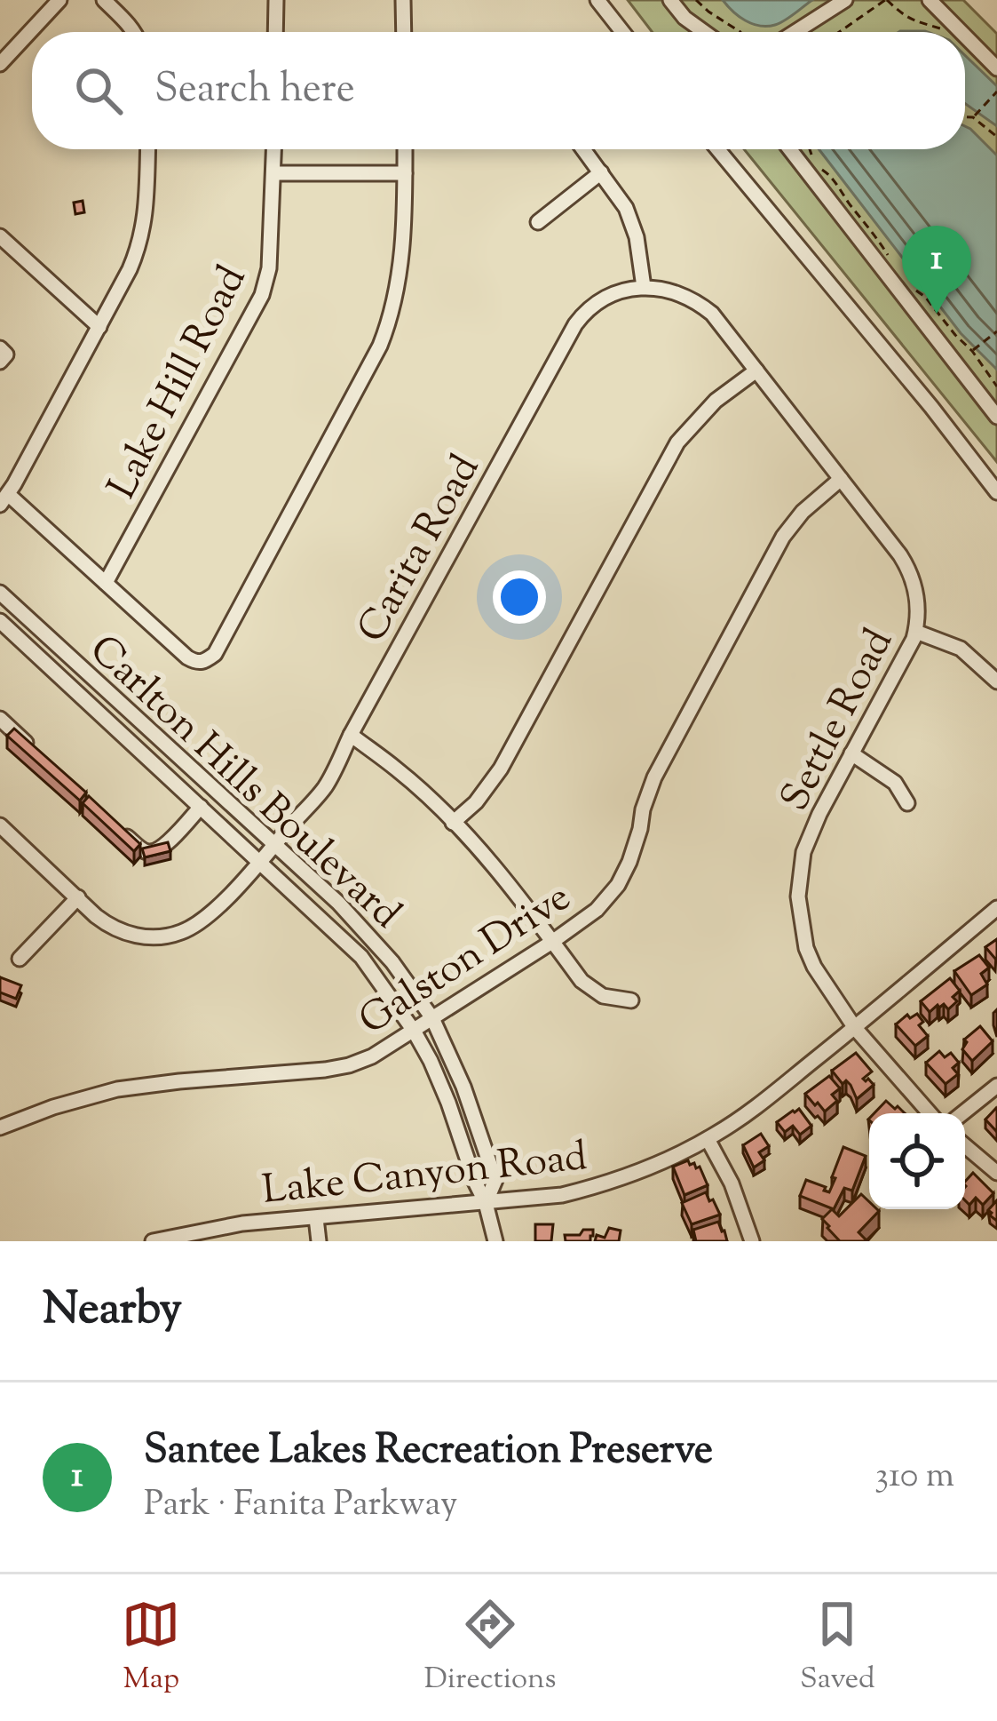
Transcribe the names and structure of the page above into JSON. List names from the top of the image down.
{
  "streets": {
    "street": [
      "Lake Hill Road",
      "Carita Road",
      "Settle Road",
      "Carlton Hills Boulevard",
      "Galston Drive",
      "Lake Canyon Road"
    ]
  },
  "crossings": [
    ["Carita Road", "Settle Road"],
    ["Carita Road", "Carlton Hills Boulevard"],
    ["Settle Road", "Galston Drive"],
    ["Settle Road", "Lake Canyon Road"],
    ["Carlton Hills Boulevard", "Galston Drive"],
    ["Carlton Hills Boulevard", "Lake Canyon Road"]
  ],
  "page": {
    "search": "Search here",
    "pins": "1",
    "heading": "Nearby",
    "list": [
      {
        "mark": "1",
        "name": "Santee Lakes Recreation Preserve",
        "note": "Park · Fanita Parkway",
        "value": "310 m"
      }
    ],
    "nav": ["Map", "Directions", "Saved"]
  }
}
